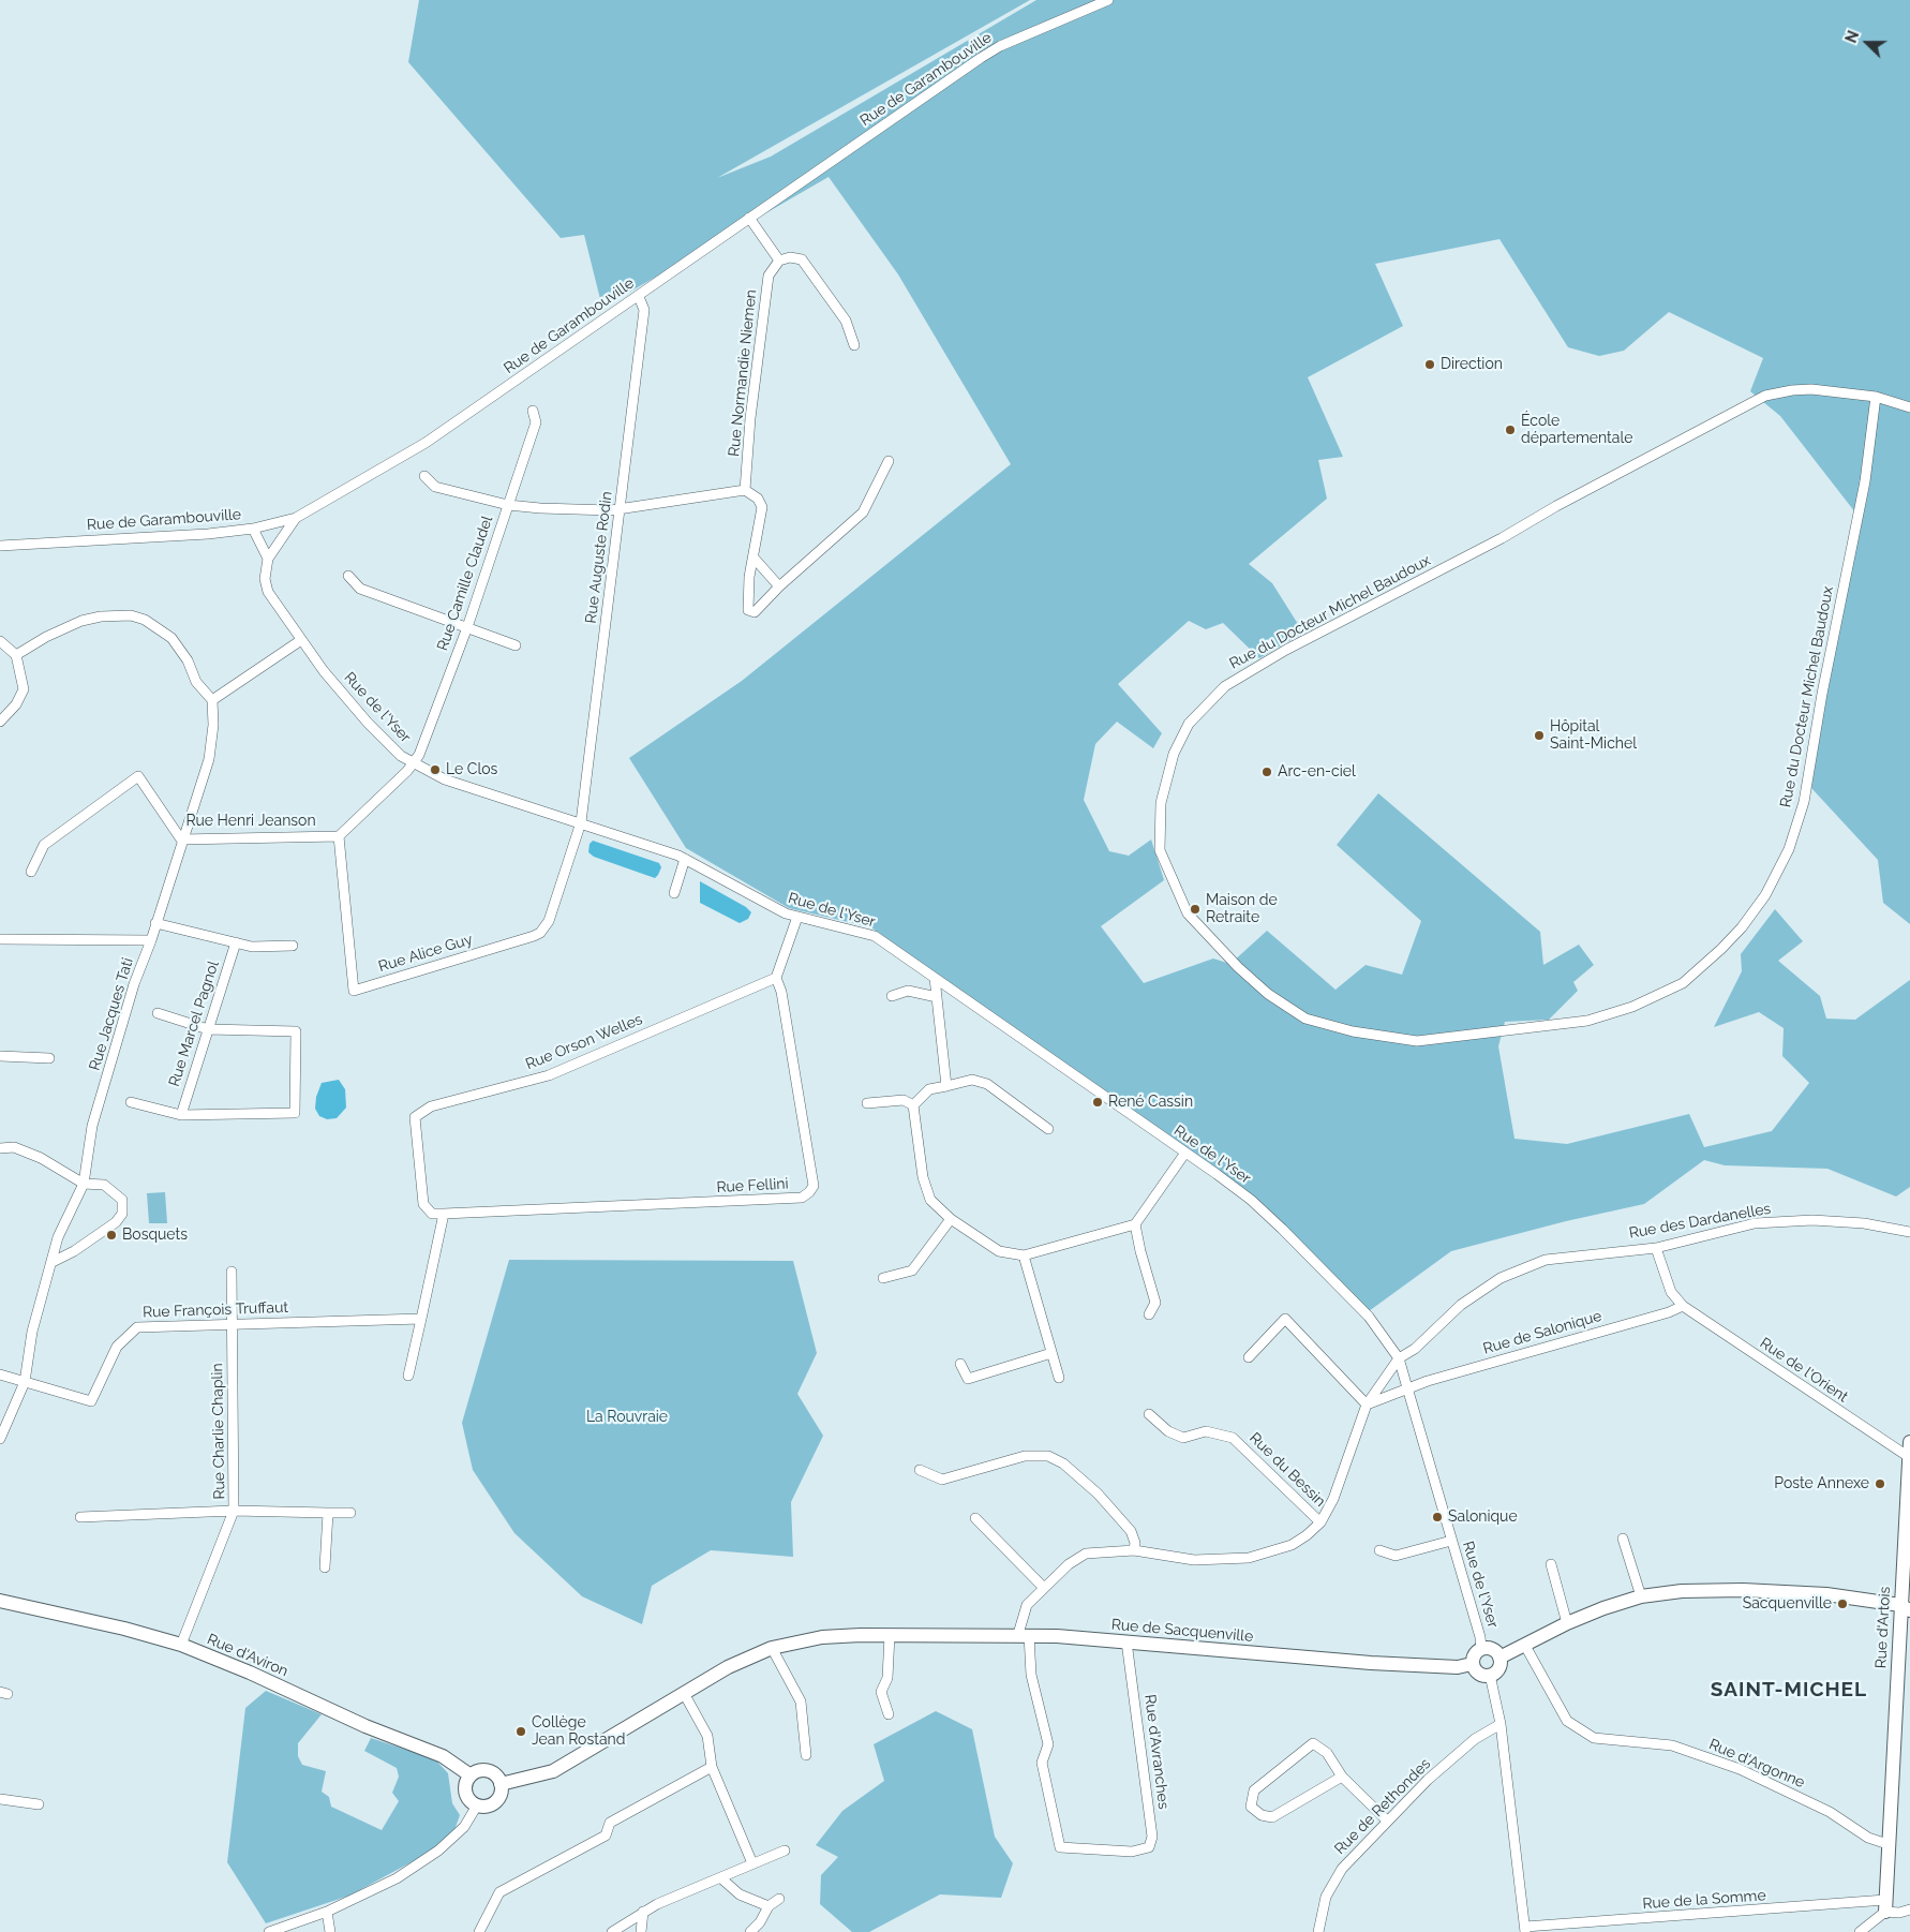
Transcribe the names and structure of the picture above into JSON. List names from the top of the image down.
{
  "streets": {
    "street": [
      "Rue de Garambouville",
      "Rue Normandie Niemen",
      "Rue Auguste Rodin",
      "Rue Camille Claudel",
      "Rue du Docteur Michel Baudoux",
      "Rue de l'Yser",
      "Rue Henri Jeanson",
      "Rue Alice Guy",
      "Rue Jacques Tati",
      "Rue Marcel Pagnol",
      "Rue Orson Welles",
      "Rue Fellini",
      "Rue des Dardanelles",
      "Rue François Truffaut",
      "Rue de Salonique",
      "Rue de l'Orient",
      "Rue Charlie Chaplin",
      "Rue du Bessin",
      "Rue d'Artois",
      "Rue de Sacquenville",
      "Rue d'Aviron",
      "Rue d'Avranches",
      "Rue d'Argonne",
      "Rue de Rethondes",
      "Rue de la Somme"
    ]
  },
  "crossings": [
    ["Rue de Garambouville", "Rue Auguste Rodin"],
    ["Rue de Garambouville", "Rue de l'Yser"],
    ["Rue Auguste Rodin", "Rue de l'Yser"],
    ["Rue Auguste Rodin", "Rue Alice Guy"],
    ["Rue Camille Claudel", "Rue de l'Yser"],
    ["Rue de l'Yser", "Rue Alice Guy"],
    ["Rue de l'Yser", "Rue des Dardanelles"],
    ["Rue de l'Yser", "Rue de Salonique"],
    ["Rue de l'Yser", "Rue de Sacquenville"],
    ["Rue Henri Jeanson", "Rue Alice Guy"],
    ["Rue Henri Jeanson", "Rue Jacques Tati"],
    ["Rue Jacques Tati", "Rue François Truffaut"],
    ["Rue Orson Welles", "Rue Fellini"],
    ["Rue François Truffaut", "Rue Charlie Chaplin"],
    ["Rue de Salonique", "Rue de l'Orient"],
    ["Rue de l'Orient", "Rue d'Artois"],
    ["Rue Charlie Chaplin", "Rue d'Aviron"],
    ["Rue d'Artois", "Rue d'Argonne"],
    ["Rue d'Artois", "Rue de la Somme"],
    ["Rue de Sacquenville", "Rue d'Aviron"],
    ["Rue de Sacquenville", "Rue d'Avranches"]
  ],
  "districts": ["SAINT-MICHEL"],
  "parks": ["La Rouvraie"],
  "places": [
    "Direction",
    "École départementale",
    "Hôpital Saint-Michel",
    "Le Clos",
    "Arc-en-ciel",
    "Maison de Retraite",
    "René Cassin",
    "Bosquets",
    "Poste Annexe",
    "Salonique",
    "Sacquenville",
    "Collège Jean Rostand"
  ],
  "north": "left"
}
